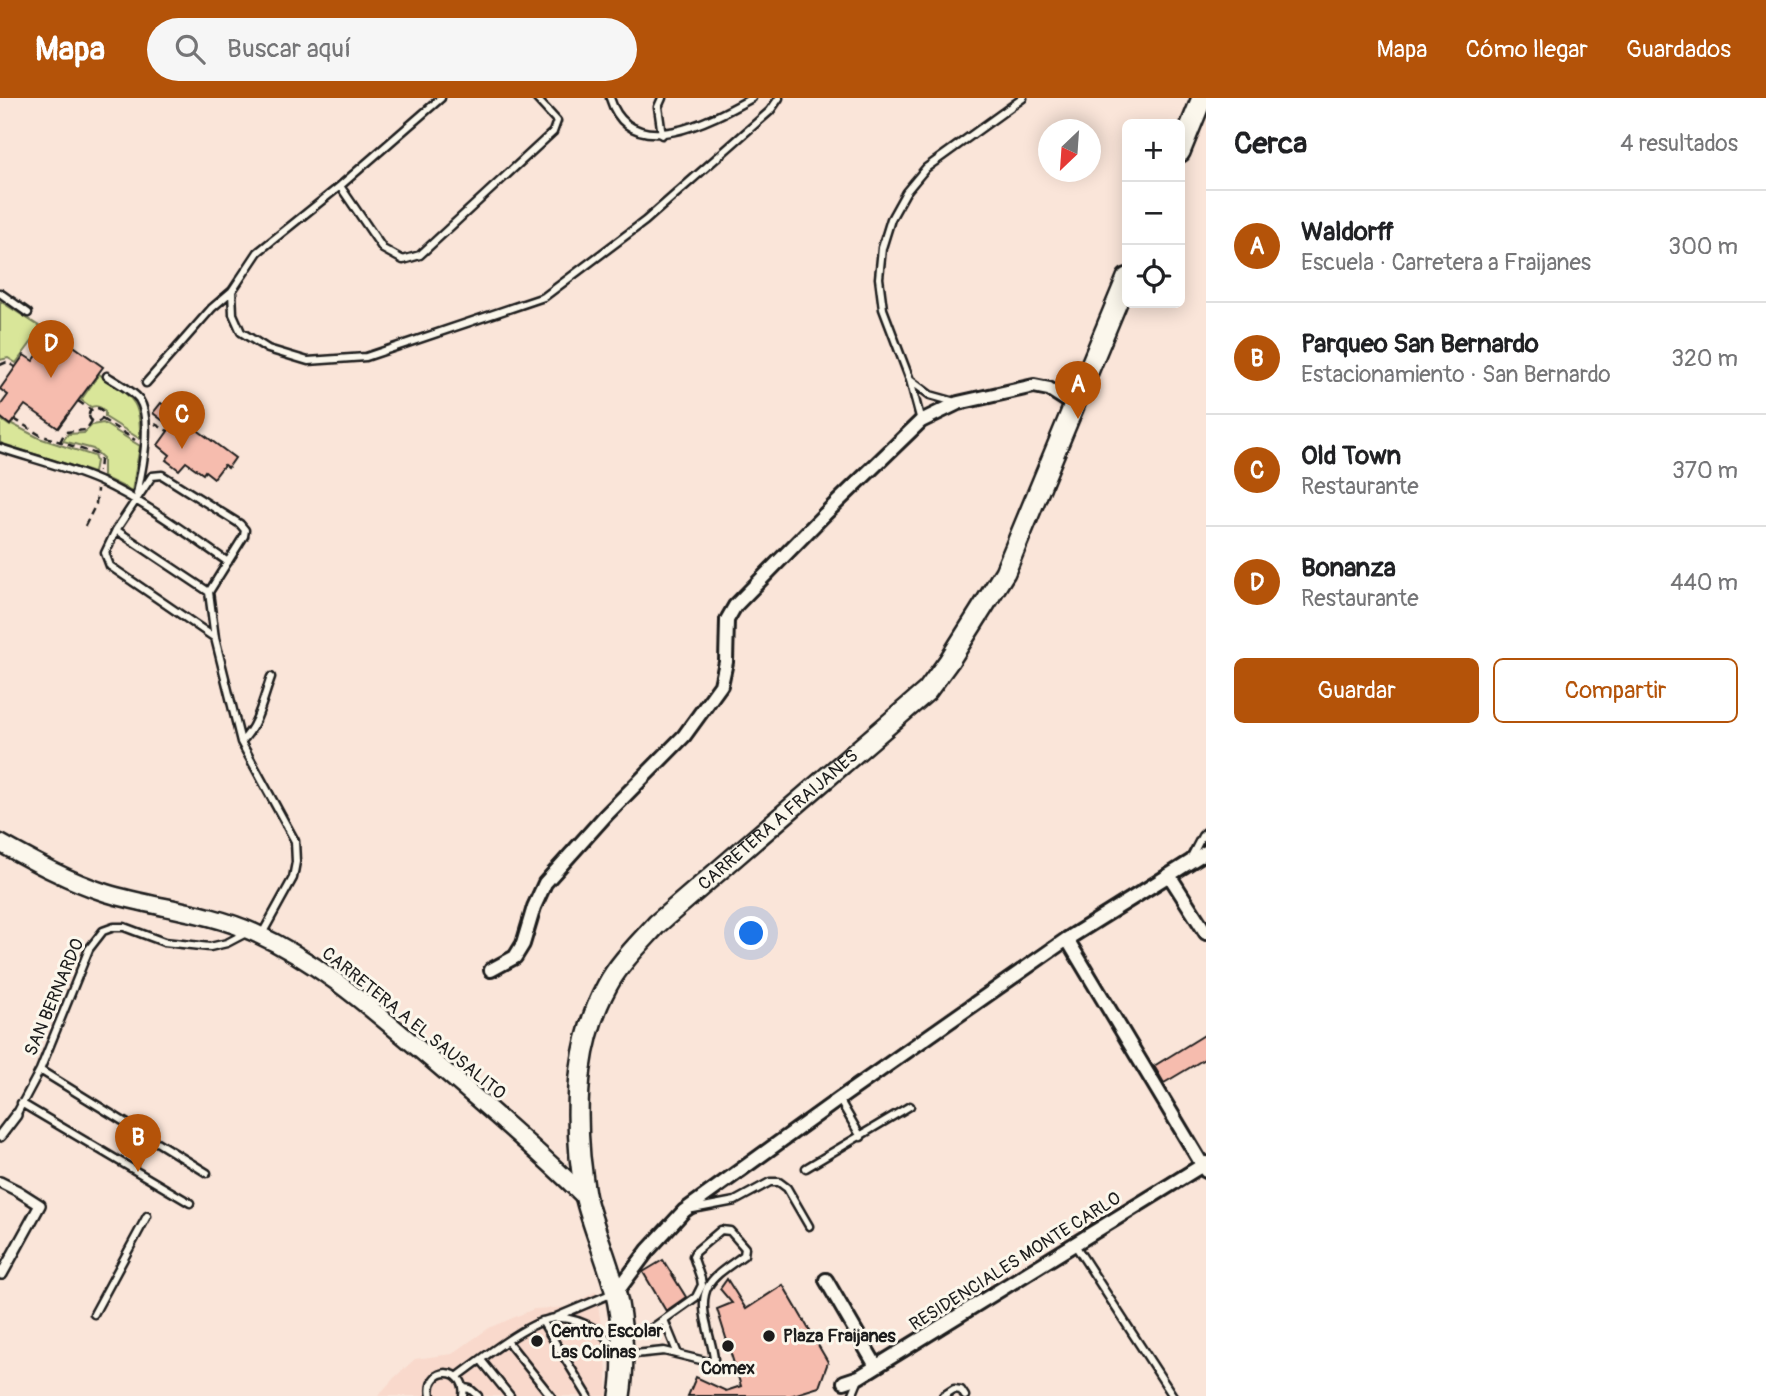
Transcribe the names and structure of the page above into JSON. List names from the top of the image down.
{
  "streets": {
    "main road": ["CARRETERA A FRAIJANES"],
    "street": ["SAN BERNARDO", "CARRETERA A EL SAUSALITO", "RESIDENCIALES MONTE CARLO"]
  },
  "crossings": [
    ["CARRETERA A FRAIJANES", "CARRETERA A EL SAUSALITO"],
    ["SAN BERNARDO", "CARRETERA A EL SAUSALITO"]
  ],
  "places": ["Plaza Fraijanes", "Centro Escolar Las Colinas", "Comex"],
  "north": "bottom left",
  "page": {
    "header": "Mapa",
    "search": "Buscar aquí",
    "nav": ["Mapa", "Cómo llegar", "Guardados"],
    "heading": ["Cerca", "4 resultados"],
    "map_buttons": ["+", "−"],
    "list": [
      {
        "mark": "A",
        "name": "Waldorff",
        "note": "Escuela · Carretera a Fraijanes",
        "value": "300 m"
      },
      {
        "mark": "B",
        "name": "Parqueo San Bernardo",
        "note": "Estacionamiento · San Bernardo",
        "value": "320 m"
      },
      {
        "mark": "C",
        "name": "Old Town",
        "note": "Restaurante",
        "value": "370 m"
      },
      {
        "mark": "D",
        "name": "Bonanza",
        "note": "Restaurante",
        "value": "440 m"
      }
    ],
    "pins": [
      "D",
      "A",
      "C",
      "B"
    ],
    "buttons": ["Guardar", "Compartir"]
  }
}
